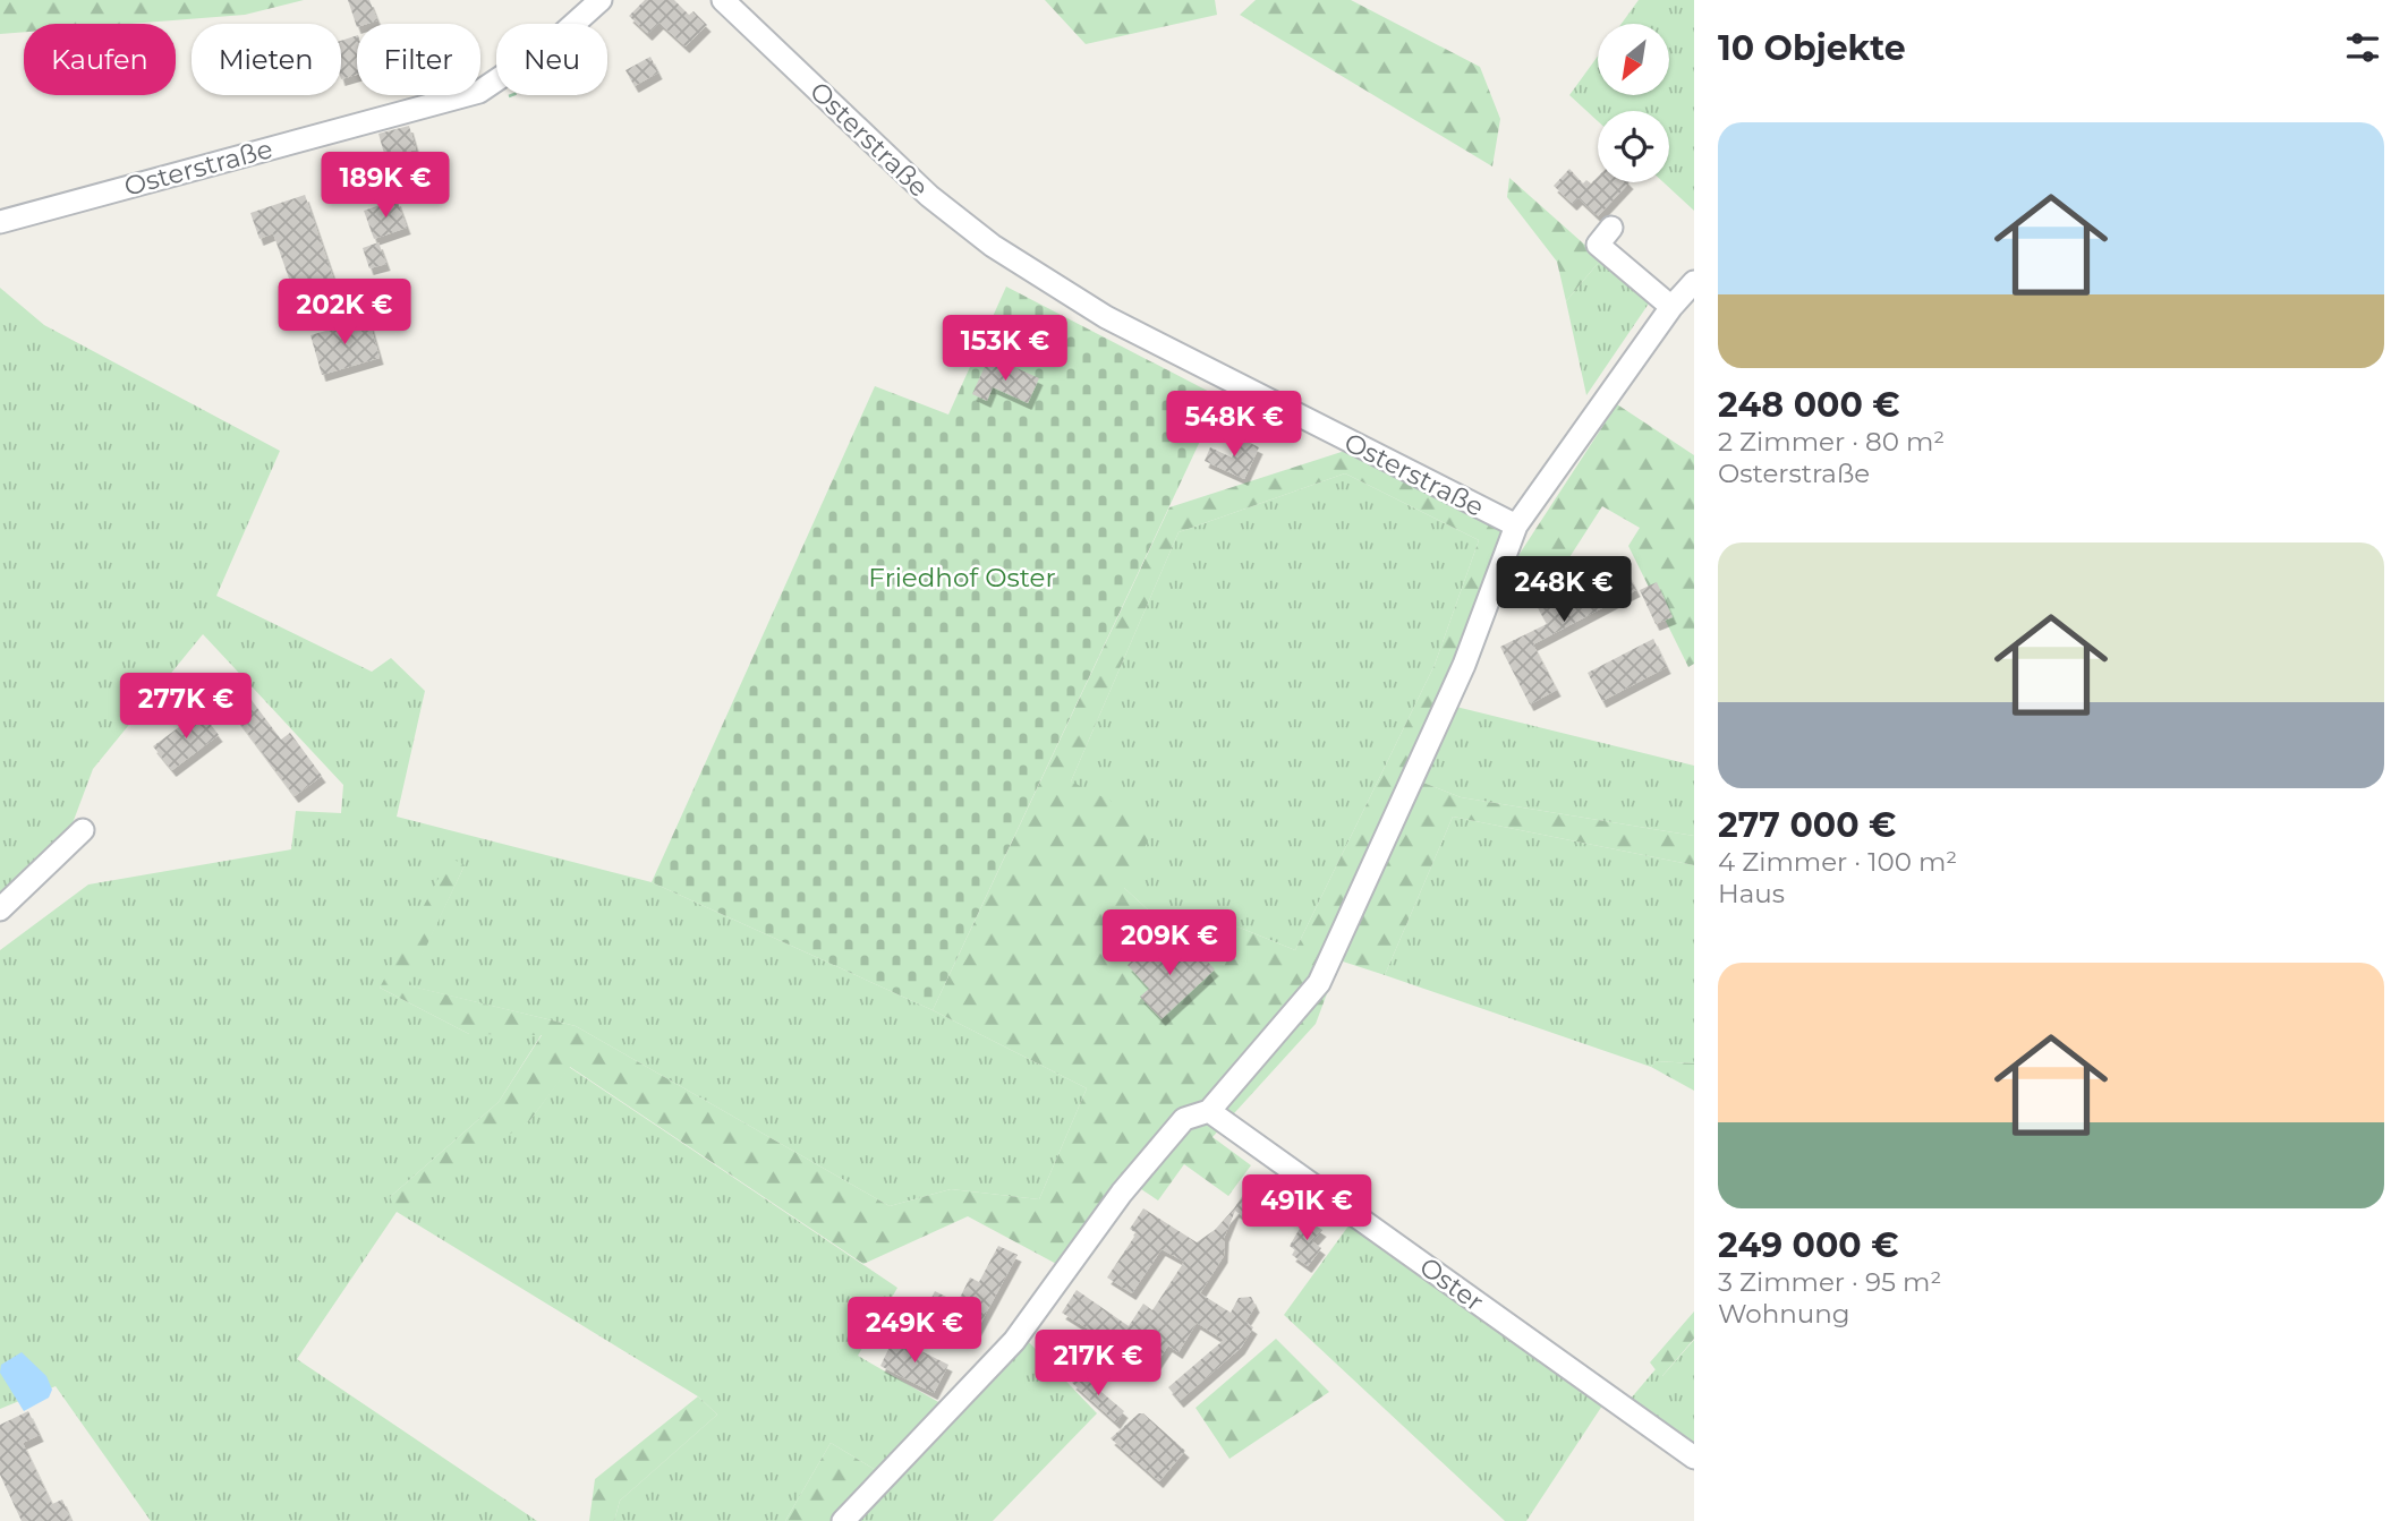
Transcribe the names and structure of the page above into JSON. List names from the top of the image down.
{
  "streets": {
    "street": ["Osterstraße", "Oster"]
  },
  "parks": ["Friedhof Oster"],
  "north": "bottom left",
  "page": {
    "heading": "10 Objekte",
    "chip": [
      "Kaufen",
      "Mieten",
      "Filter",
      "Neu"
    ],
    "list": [
      {
        "name": "248 000 €",
        "note": "2 Zimmer · 80 m² · Osterstraße"
      },
      {
        "name": "277 000 €",
        "note": "4 Zimmer · 100 m² · Haus"
      },
      {
        "name": "249 000 €",
        "note": "3 Zimmer · 95 m² · Wohnung"
      }
    ],
    "price": [
      "189K €",
      "202K €",
      "153K €",
      "548K €",
      "248K €",
      "277K €",
      "209K €",
      "491K €",
      "249K €",
      "217K €"
    ]
  }
}
